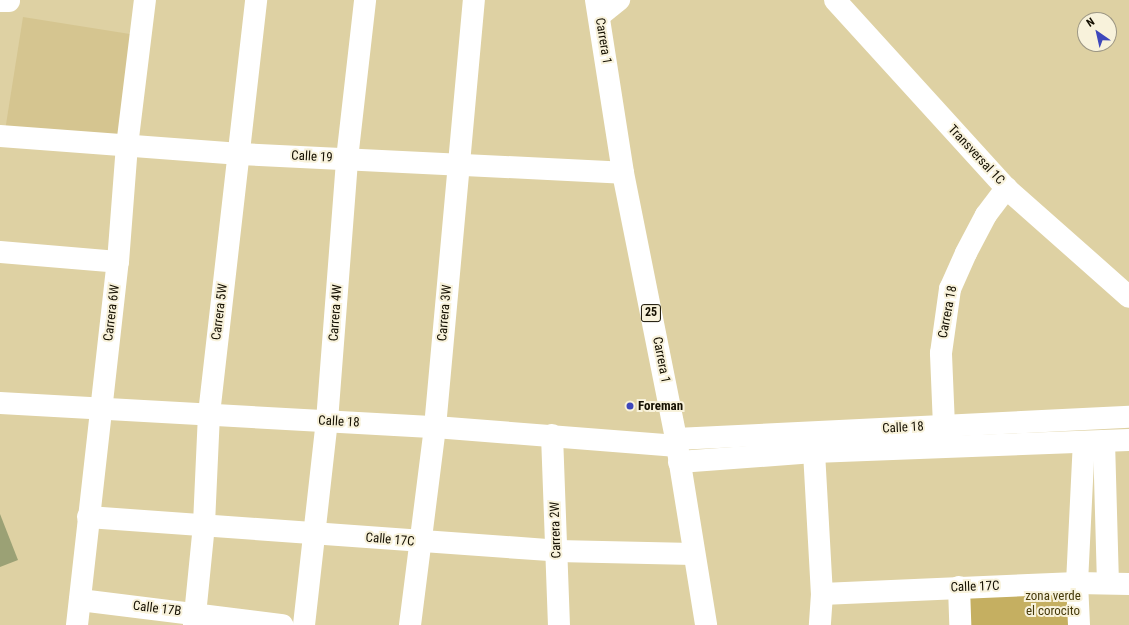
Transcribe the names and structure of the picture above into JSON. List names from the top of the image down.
{
  "streets": {
    "main road": [
      "Carrera 1",
      "Transversal 1C",
      "Calle 19",
      "Carrera 5W",
      "Carrera 18",
      "Carrera 6W",
      "Carrera 4W",
      "Carrera 3W",
      "25",
      "Calle 18",
      "Carrera 2W",
      "Calle 17C",
      "Calle 17B"
    ]
  },
  "crossings": [
    ["Carrera 1", "Calle 19"],
    ["Carrera 1", "Calle 18"],
    ["Carrera 1", "Calle 17C"],
    ["Transversal 1C", "Carrera 18"],
    ["Calle 19", "Carrera 5W"],
    ["Calle 19", "Carrera 6W"],
    ["Calle 19", "Carrera 4W"],
    ["Calle 19", "Carrera 3W"],
    ["Carrera 5W", "Calle 18"],
    ["Carrera 5W", "Calle 17C"],
    ["Carrera 5W", "Calle 17B"],
    ["Carrera 18", "Calle 18"],
    ["Carrera 6W", "Calle 18"],
    ["Carrera 6W", "Calle 17C"],
    ["Carrera 6W", "Calle 17B"],
    ["Carrera 4W", "Calle 18"],
    ["Carrera 4W", "Calle 17C"],
    ["Carrera 3W", "Calle 18"],
    ["Carrera 3W", "Calle 17C"],
    ["Calle 18", "Carrera 2W"],
    ["Carrera 2W", "Calle 17C"]
  ],
  "parks": ["zona verde el corocito"],
  "places": ["Foreman"],
  "north": "top left"
}
